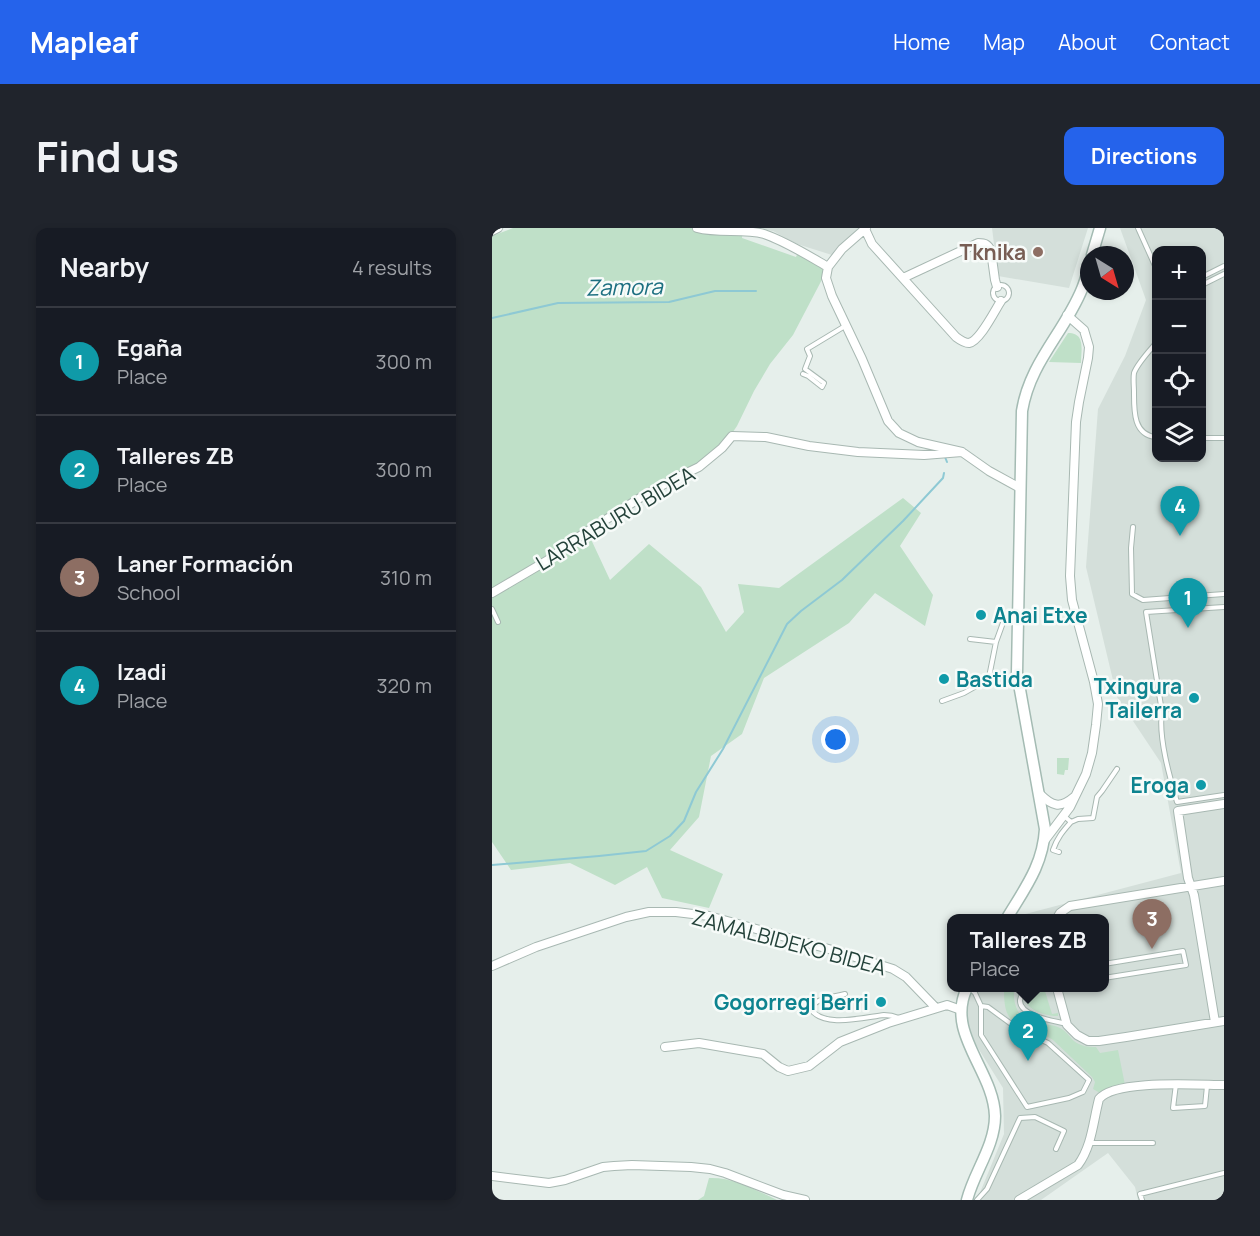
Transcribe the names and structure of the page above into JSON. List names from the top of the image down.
{
  "streets": {
    "street": ["LARRABURU BIDEA", "ZAMALBIDEKO BIDEA"]
  },
  "water": ["Zamora"],
  "places": [
    "Tknika",
    "Anai Etxe",
    "Bastida",
    "Txingura Tailerra",
    "Eroga",
    "Gogorregi Berri"
  ],
  "north": "bottom right",
  "page": {
    "header": "Mapleaf",
    "nav": [
      "Home",
      "Map",
      "About",
      "Contact"
    ],
    "title": "Find us",
    "buttons": "Directions",
    "heading": ["Nearby", "4 results"],
    "map_buttons": ["+", "−"],
    "list": [
      {
        "mark": "1",
        "name": "Egaña",
        "note": "Place",
        "value": "300 m"
      },
      {
        "mark": "2",
        "name": "Talleres ZB",
        "note": "Place",
        "value": "300 m"
      },
      {
        "mark": "3",
        "name": "Laner Formación",
        "note": "School",
        "value": "310 m"
      },
      {
        "mark": "4",
        "name": "Izadi",
        "note": "Place",
        "value": "320 m"
      }
    ],
    "pins": [
      "4",
      "1",
      "3",
      "2"
    ],
    "popup": ["Talleres ZB", "Place"]
  }
}
